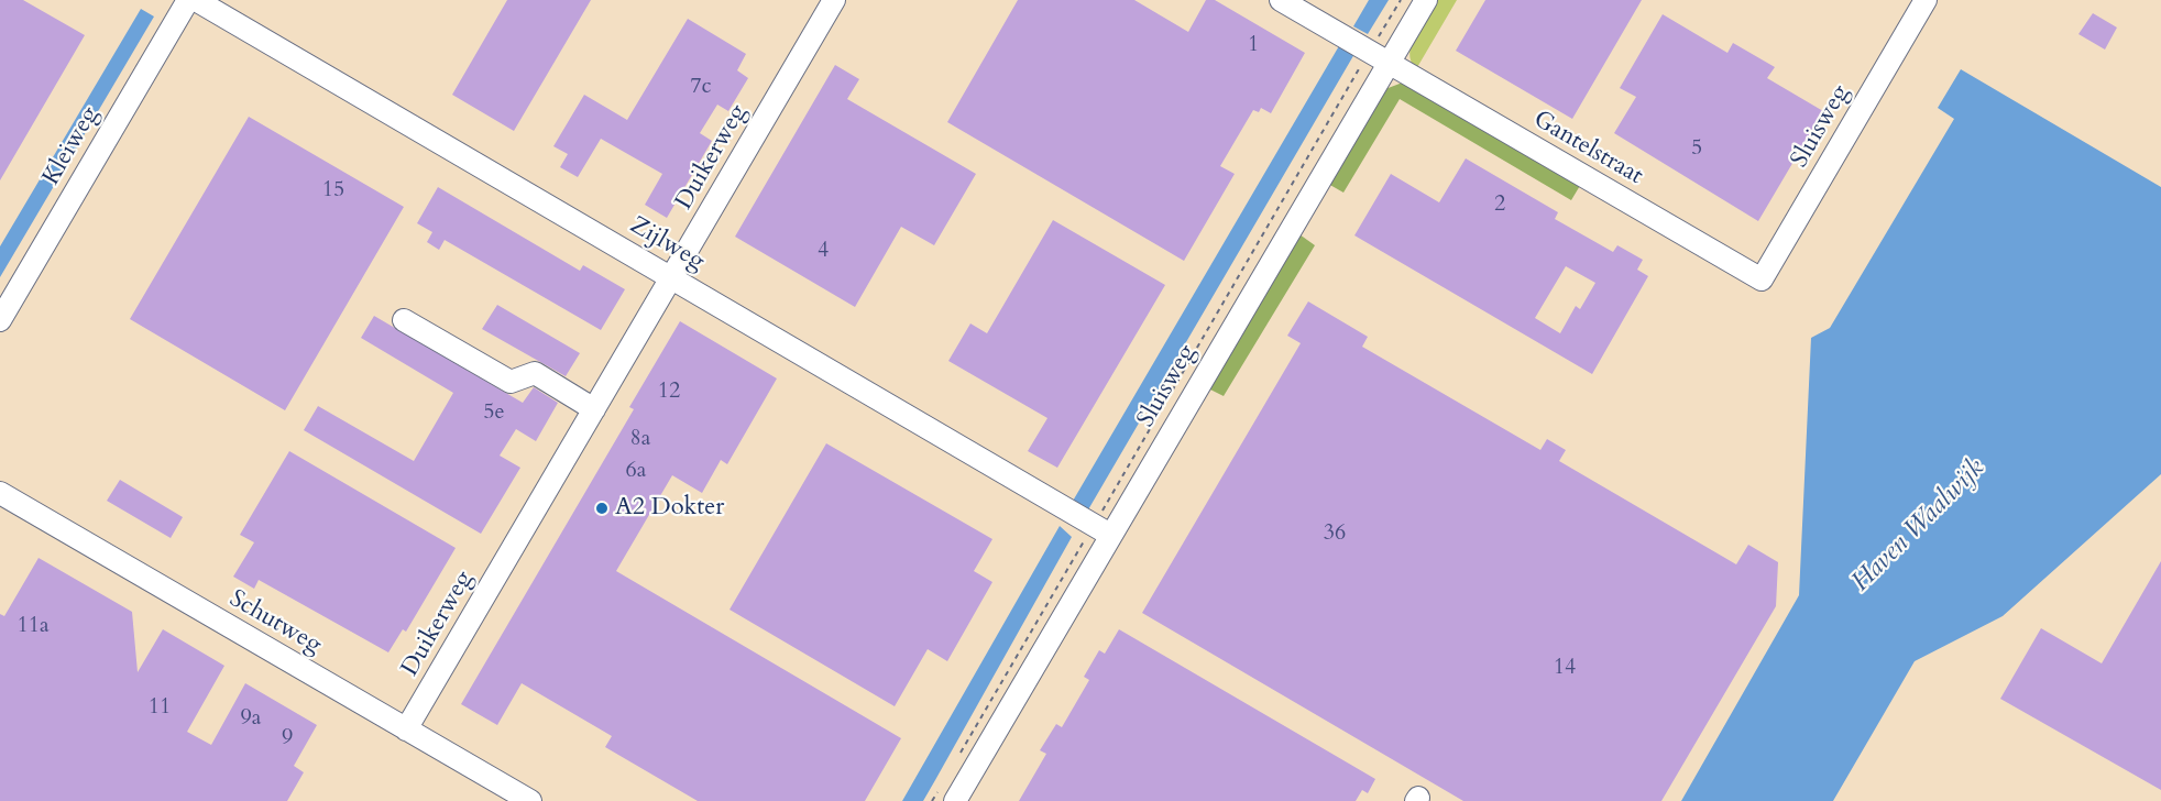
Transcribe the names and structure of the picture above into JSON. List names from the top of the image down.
{
  "streets": {
    "street": [
      "Sluisweg",
      "Kleiweg",
      "Gantelstraat",
      "Duikerweg",
      "Zijlweg",
      "Schutweg"
    ]
  },
  "crossings": [
    ["Sluisweg", "Gantelstraat"],
    ["Sluisweg", "Zijlweg"],
    ["Duikerweg", "Zijlweg"],
    ["Duikerweg", "Schutweg"]
  ],
  "water": ["Haven Waalwijk"],
  "places": ["A2 Dokter"],
  "house_numbers": [
    "1",
    "7c",
    "5",
    "15",
    "2",
    "4",
    "12",
    "5e",
    "8a",
    "6a",
    "36",
    "11a",
    "14",
    "11",
    "9a",
    "9"
  ]
}
